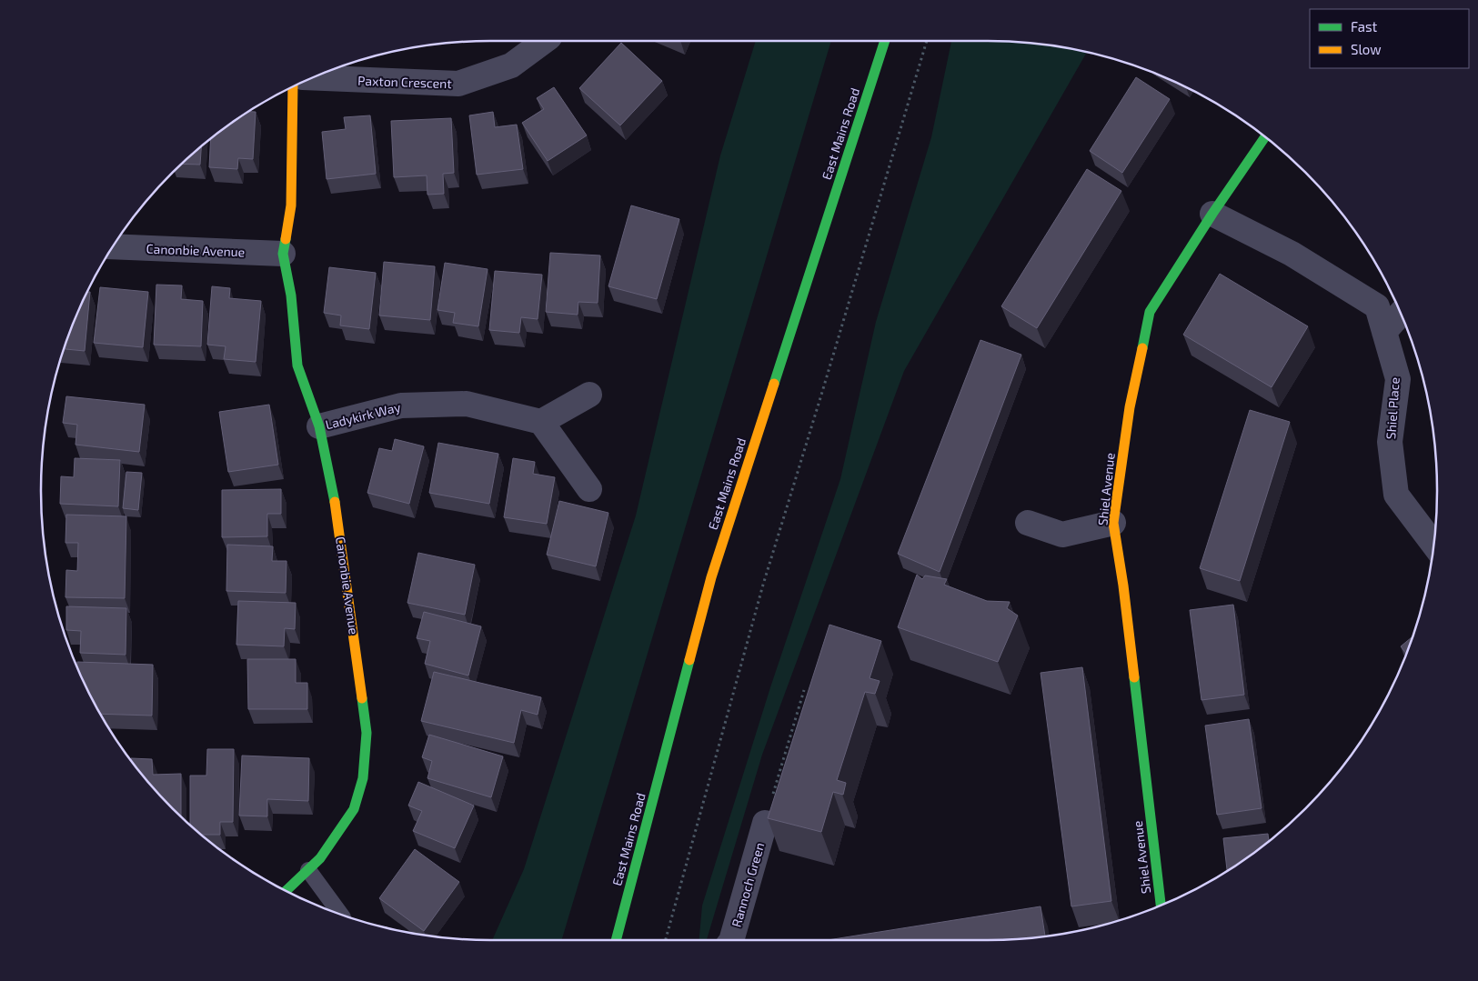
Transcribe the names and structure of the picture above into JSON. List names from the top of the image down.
{
  "streets": {
    "street": [
      "Paxton Crescent",
      "East Mains Road",
      "Canonbie Avenue",
      "Shiel Place",
      "Ladykirk Way",
      "Shiel Avenue",
      "Rannoch Green"
    ]
  },
  "crossings": [
    ["Canonbie Avenue", "Ladykirk Way"],
    ["Shiel Place", "Shiel Avenue"]
  ],
  "legend": ["Fast", "Slow"]
}
